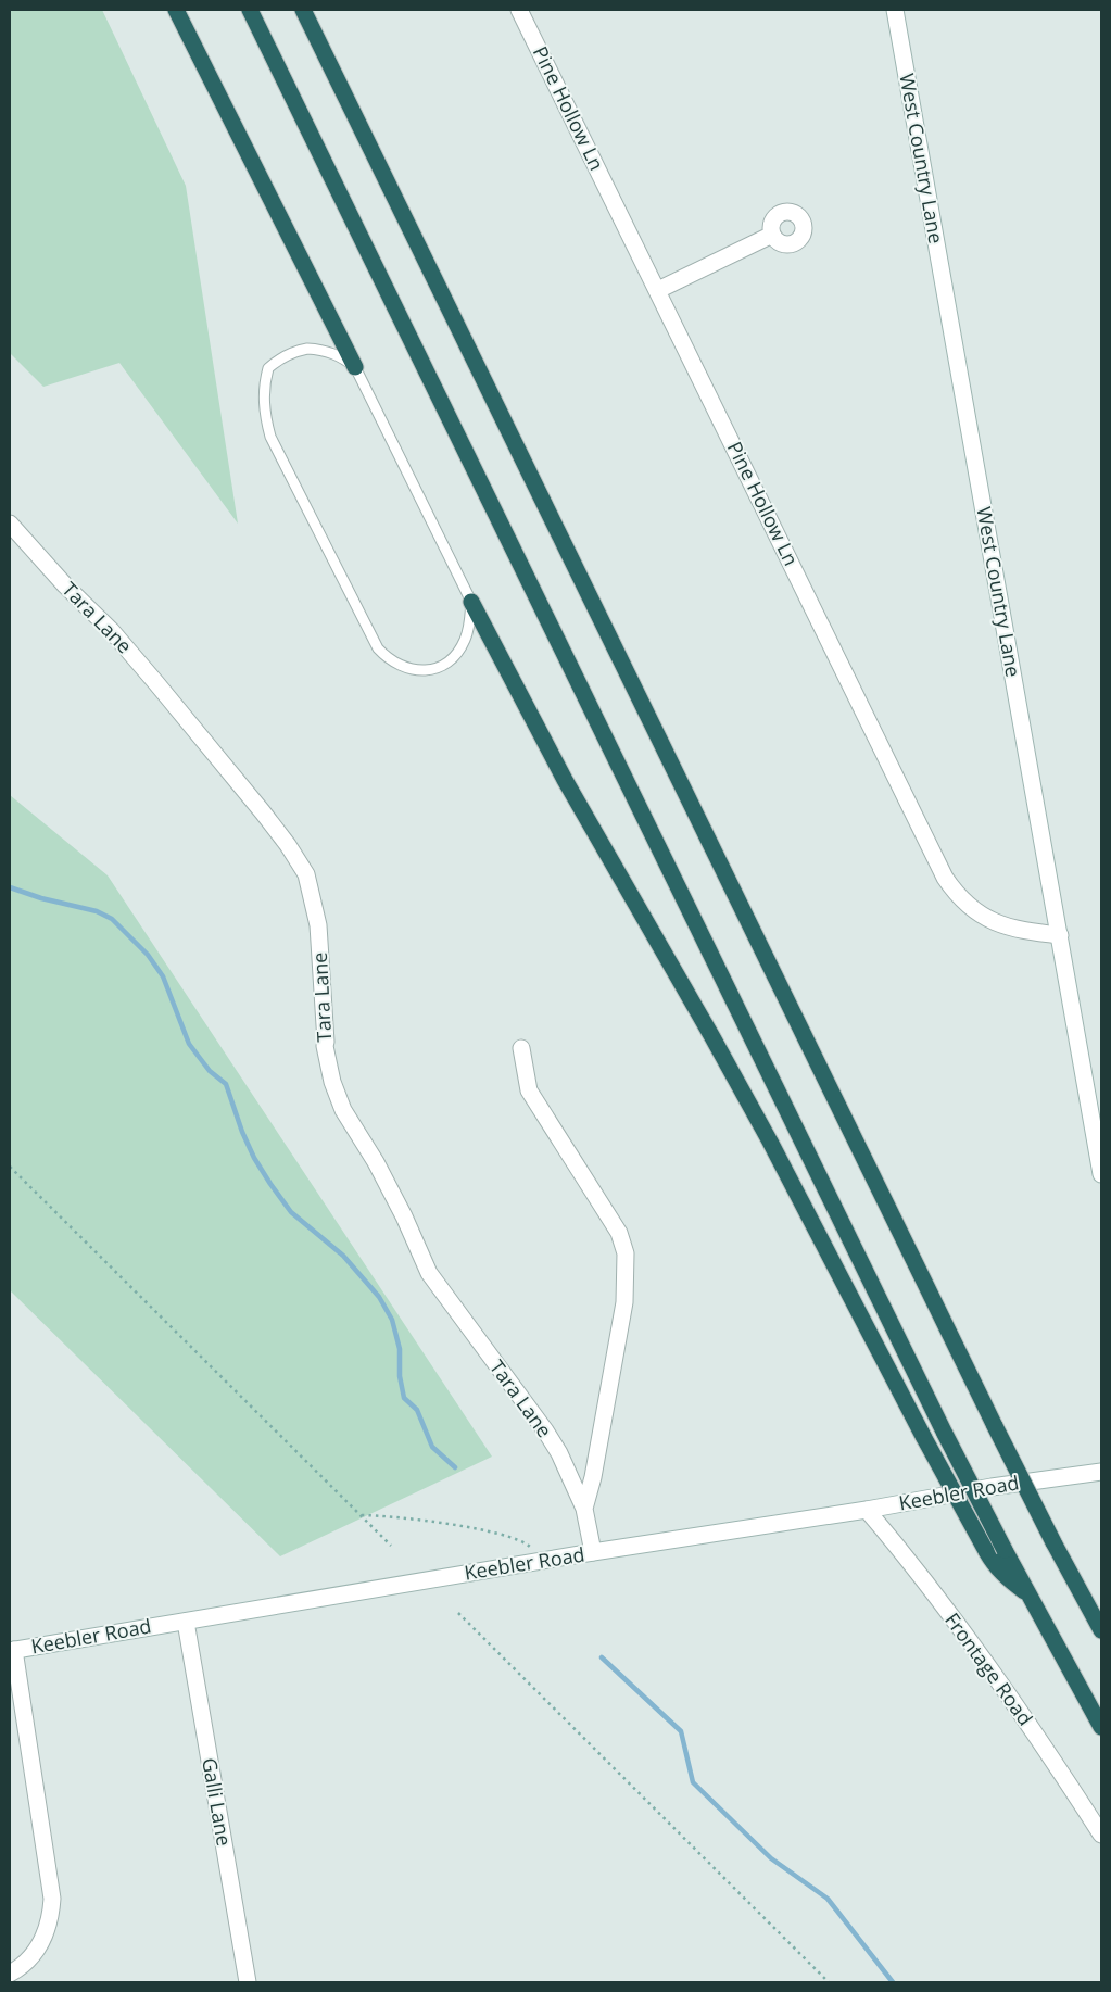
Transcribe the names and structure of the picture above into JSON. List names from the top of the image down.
{
  "streets": {
    "street": [
      "Pine Hollow Ln",
      "West Country Lane",
      "Tara Lane",
      "Keebler Road",
      "Frontage Road",
      "Galli Lane"
    ]
  },
  "crossings": [
    ["Pine Hollow Ln", "West Country Lane"],
    ["Tara Lane", "Keebler Road"],
    ["Keebler Road", "Frontage Road"],
    ["Keebler Road", "Galli Lane"]
  ]
}
